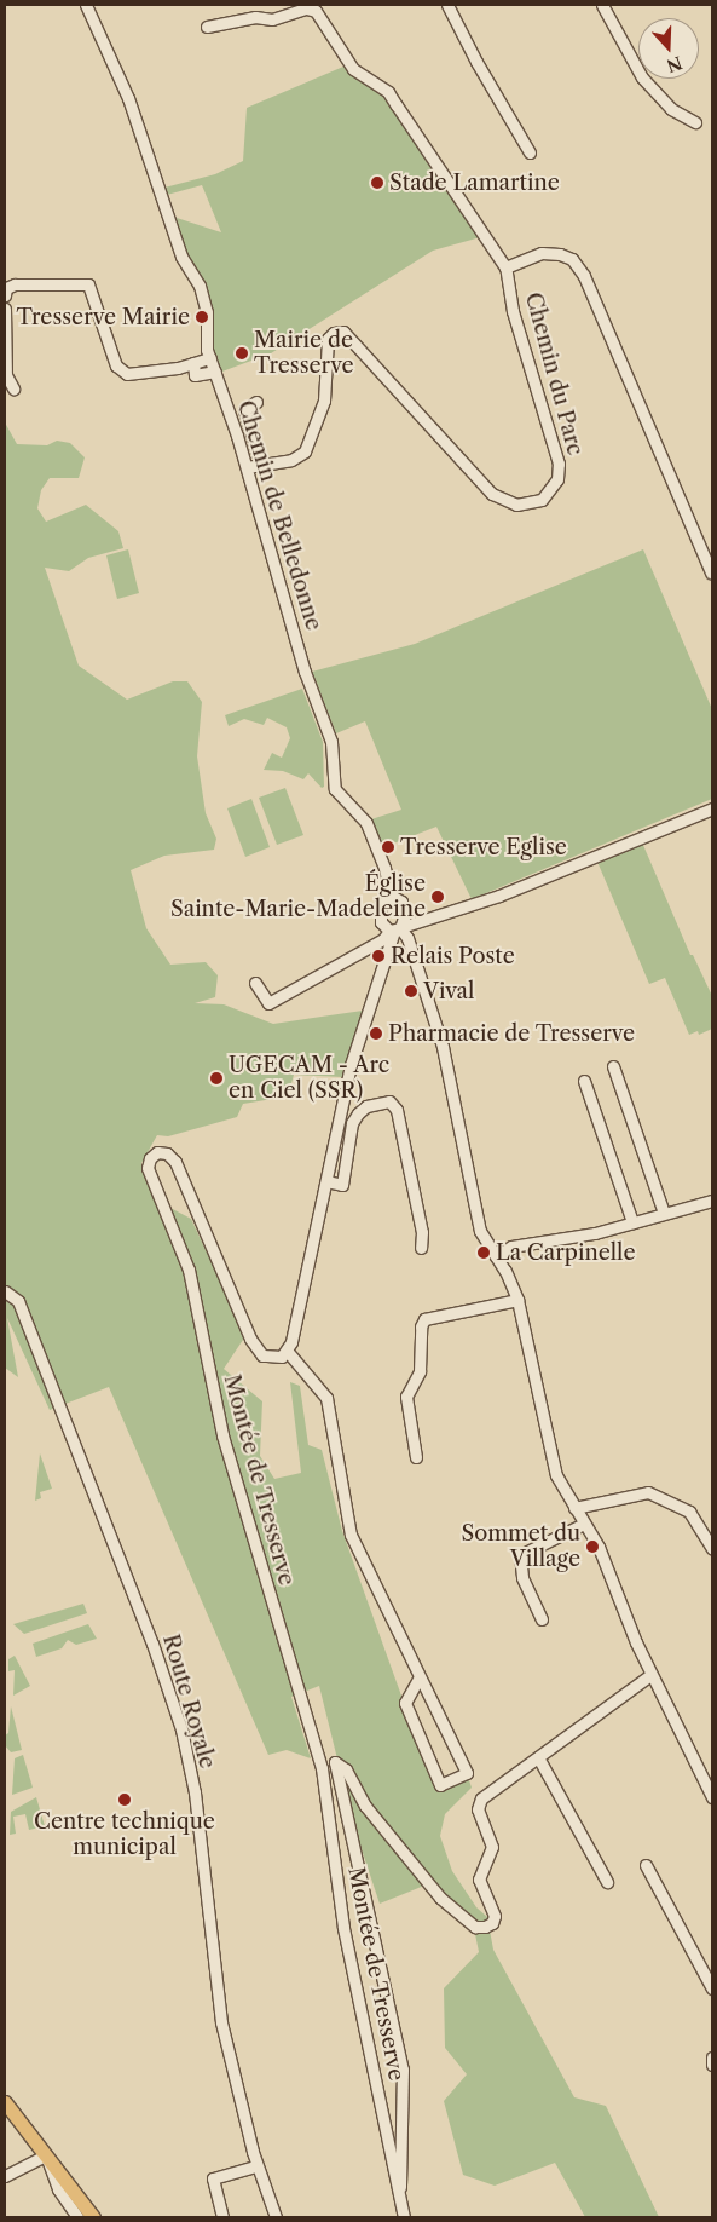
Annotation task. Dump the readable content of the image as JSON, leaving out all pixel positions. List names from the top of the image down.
{
  "streets": {
    "street": [
      "Chemin du Parc",
      "Chemin de Belledonne",
      "Montée de Tresserve",
      "Route Royale"
    ]
  },
  "crossings": [
    ["Chemin du Parc", "Chemin de Belledonne"]
  ],
  "places": [
    "Stade Lamartine",
    "Tresserve Mairie",
    "Mairie de Tresserve",
    "Tresserve Eglise",
    "Église Sainte-Marie-Madeleine",
    "Relais Poste",
    "Vival",
    "Pharmacie de Tresserve",
    "UGECAM - Arc en Ciel (SSR)",
    "La Carpinelle",
    "Sommet du Village",
    "Centre technique municipal"
  ],
  "north": "bottom"
}
